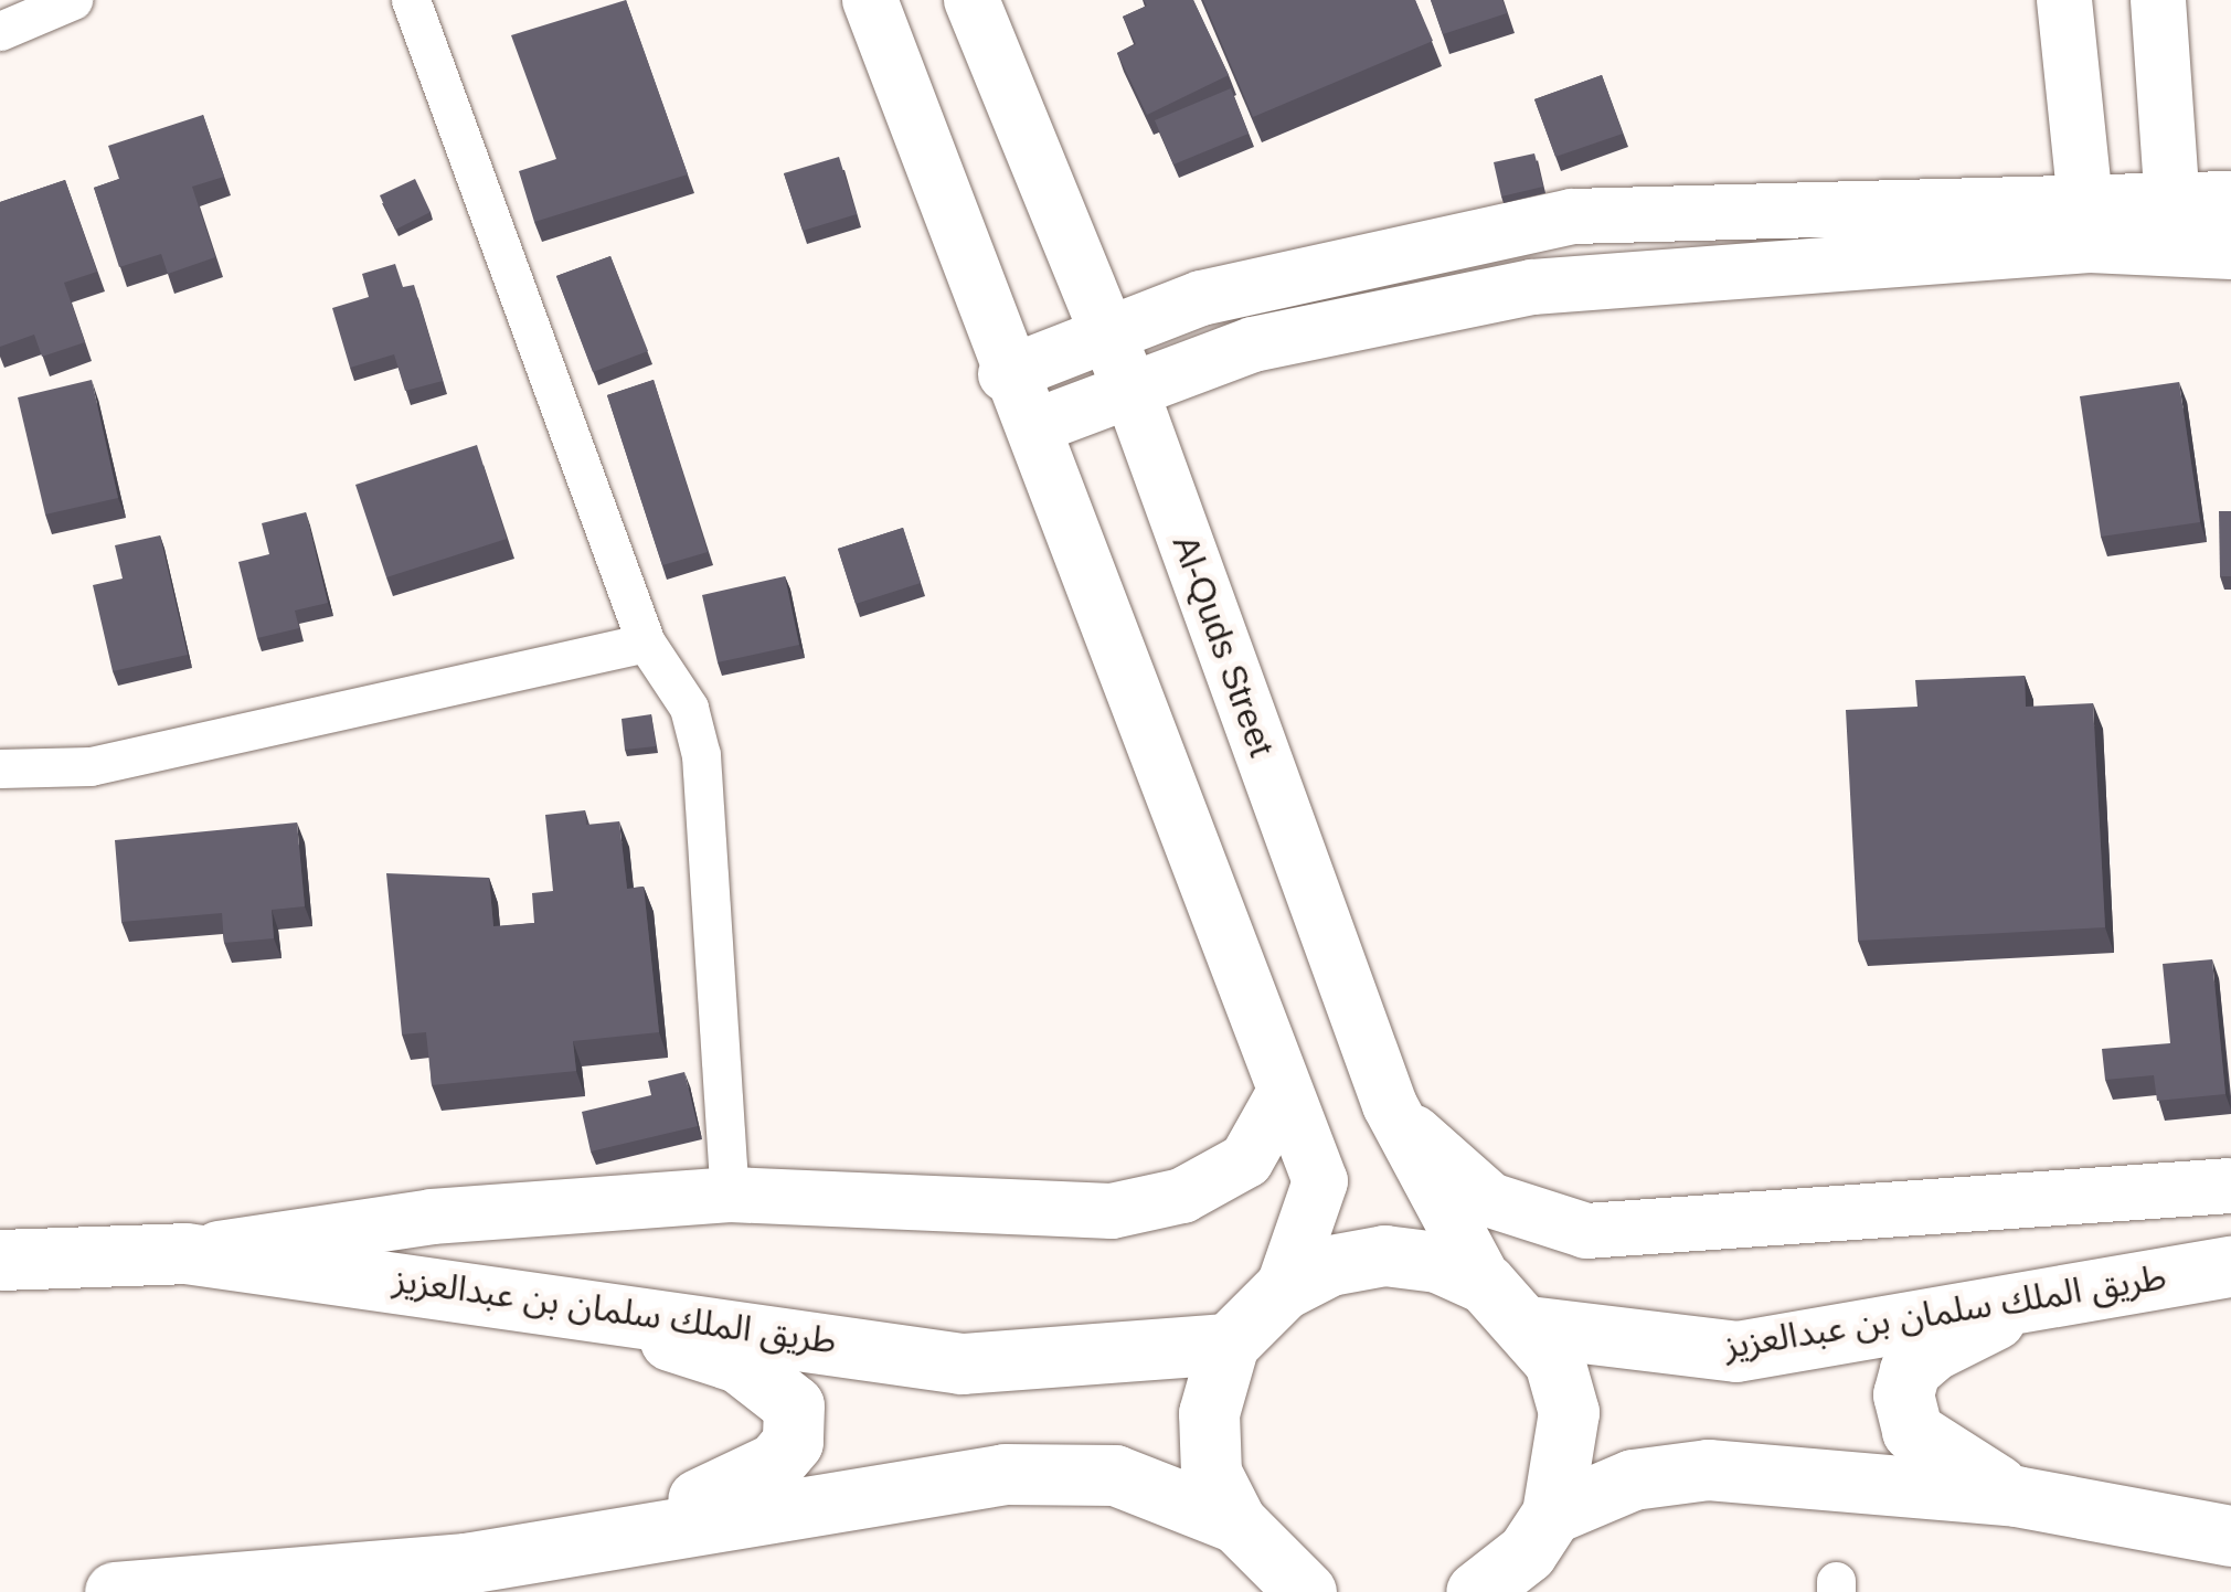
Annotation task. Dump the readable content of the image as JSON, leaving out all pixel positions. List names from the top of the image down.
{
  "streets": {
    "main road": ["طريق الملك سلمان بن عبدالعزيز"],
    "street": ["Al-Quds Street"]
  },
  "crossings": [
    ["Al-Quds Street", "طريق الملك سلمان بن عبدالعزيز"]
  ]
}
